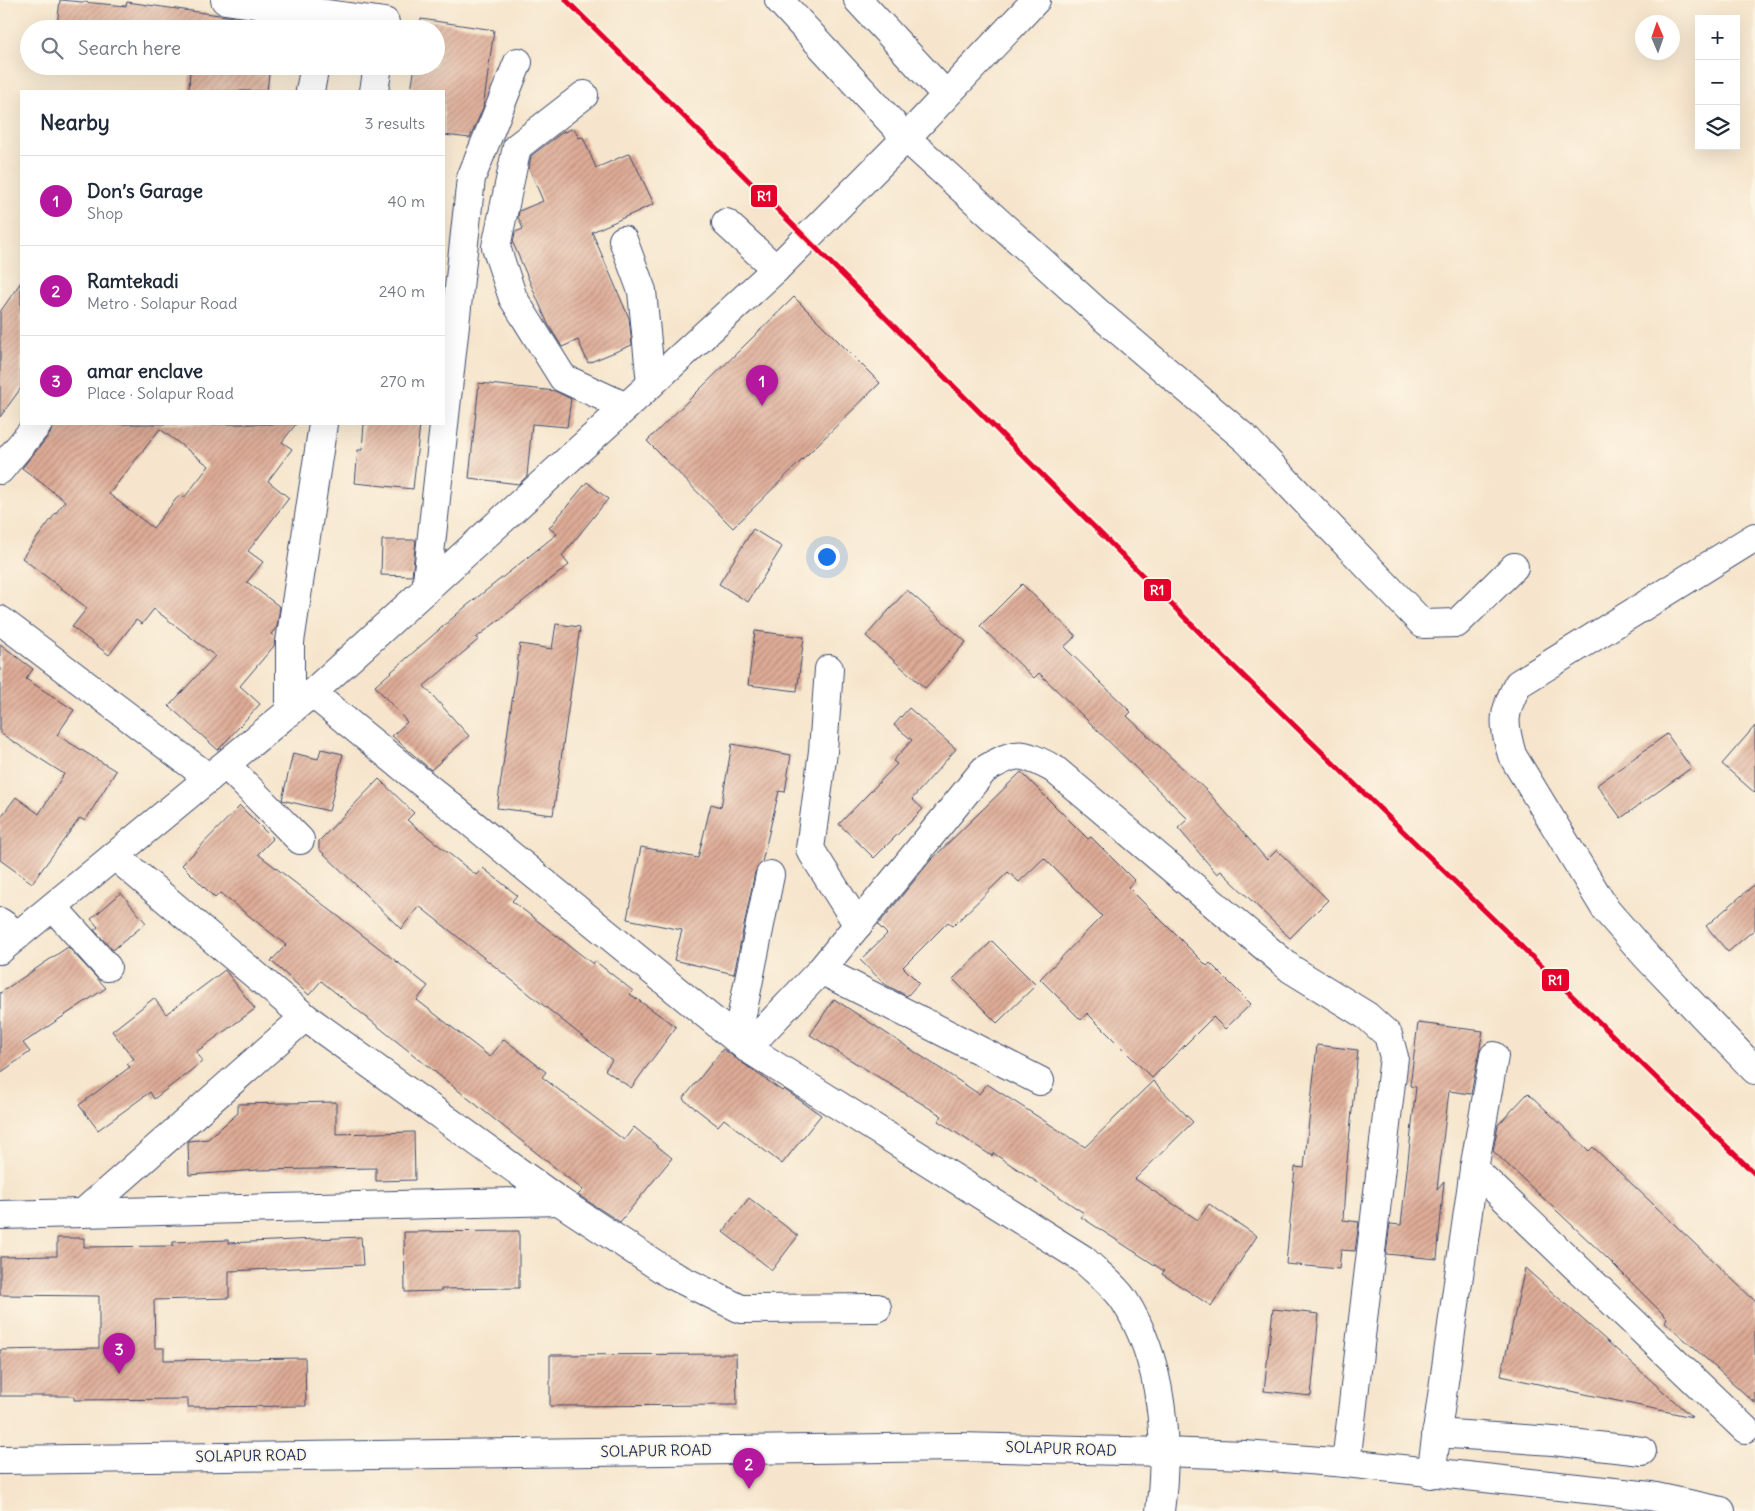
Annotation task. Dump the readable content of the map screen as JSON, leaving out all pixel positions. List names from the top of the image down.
{
  "streets": {
    "main road": ["SOLAPUR ROAD"]
  },
  "lines": ["transit line R1"],
  "north": "top",
  "page": {
    "map_buttons": ["+", "−"],
    "search": "Search here",
    "heading": ["Nearby", "3 results"],
    "list": [
      {
        "mark": "1",
        "name": "Don’s Garage",
        "note": "Shop",
        "value": "40 m"
      },
      {
        "mark": "2",
        "name": "Ramtekadi",
        "note": "Metro · Solapur Road",
        "value": "240 m"
      },
      {
        "mark": "3",
        "name": "amar enclave",
        "note": "Place · Solapur Road",
        "value": "270 m"
      }
    ],
    "pins": ["1", "3", "2"]
  }
}
